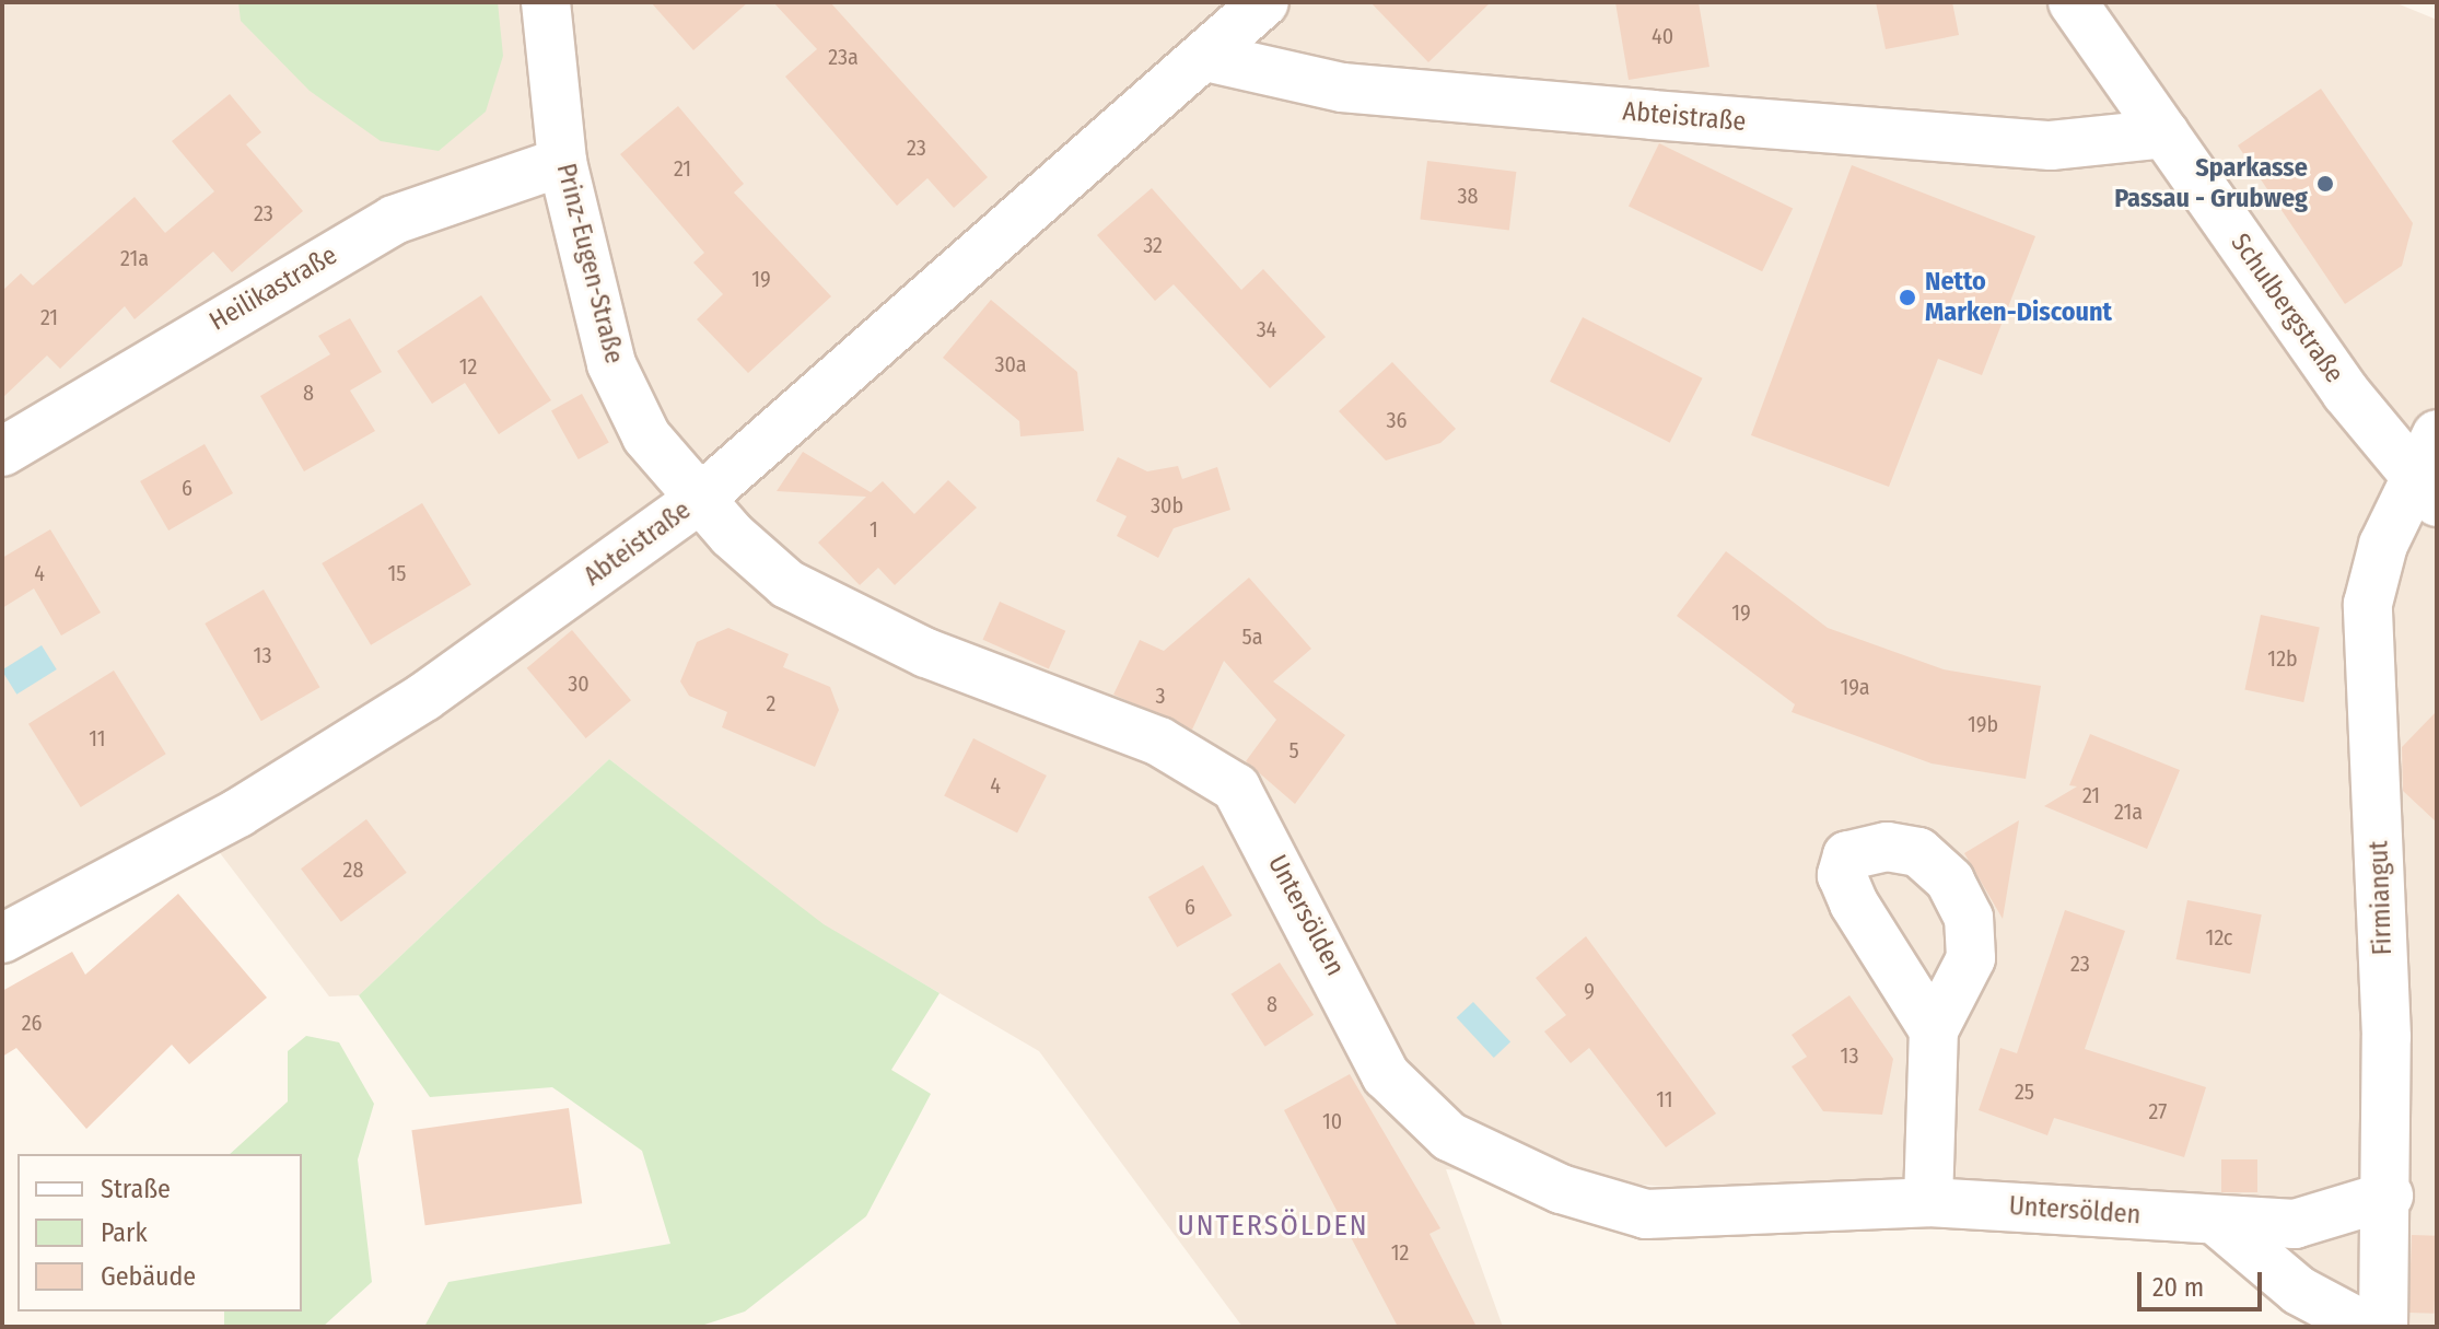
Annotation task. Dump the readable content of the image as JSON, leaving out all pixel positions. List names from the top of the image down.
{
  "streets": {
    "street": [
      "Abteistraße",
      "Prinz-Eugen-Straße",
      "Heilikastraße",
      "Schulbergstraße",
      "Firmiangut",
      "Untersölden"
    ]
  },
  "crossings": [
    ["Abteistraße", "Prinz-Eugen-Straße"],
    ["Abteistraße", "Schulbergstraße"],
    ["Abteistraße", "Untersölden"],
    ["Prinz-Eugen-Straße", "Heilikastraße"],
    ["Prinz-Eugen-Straße", "Untersölden"],
    ["Schulbergstraße", "Firmiangut"],
    ["Firmiangut", "Untersölden"]
  ],
  "districts": ["UNTERSÖLDEN"],
  "places": ["Sparkasse Passau - Grubweg", "Netto Marken-Discount"],
  "house_numbers": [
    "40",
    "23a",
    "23",
    "21",
    "38",
    "23",
    "32",
    "21a",
    "19",
    "21",
    "34",
    "30a",
    "12",
    "8",
    "36",
    "6",
    "30b",
    "1",
    "4",
    "15",
    "19",
    "5a",
    "13",
    "12b",
    "30",
    "19a",
    "3",
    "2",
    "19b",
    "11",
    "5",
    "4",
    "21",
    "21a",
    "28",
    "6",
    "12c",
    "23",
    "9",
    "8",
    "26",
    "13",
    "25",
    "11",
    "27",
    "10",
    "12"
  ],
  "legend": ["Straße", "Park", "Gebäude"],
  "scale_bar": "20 m"
}
